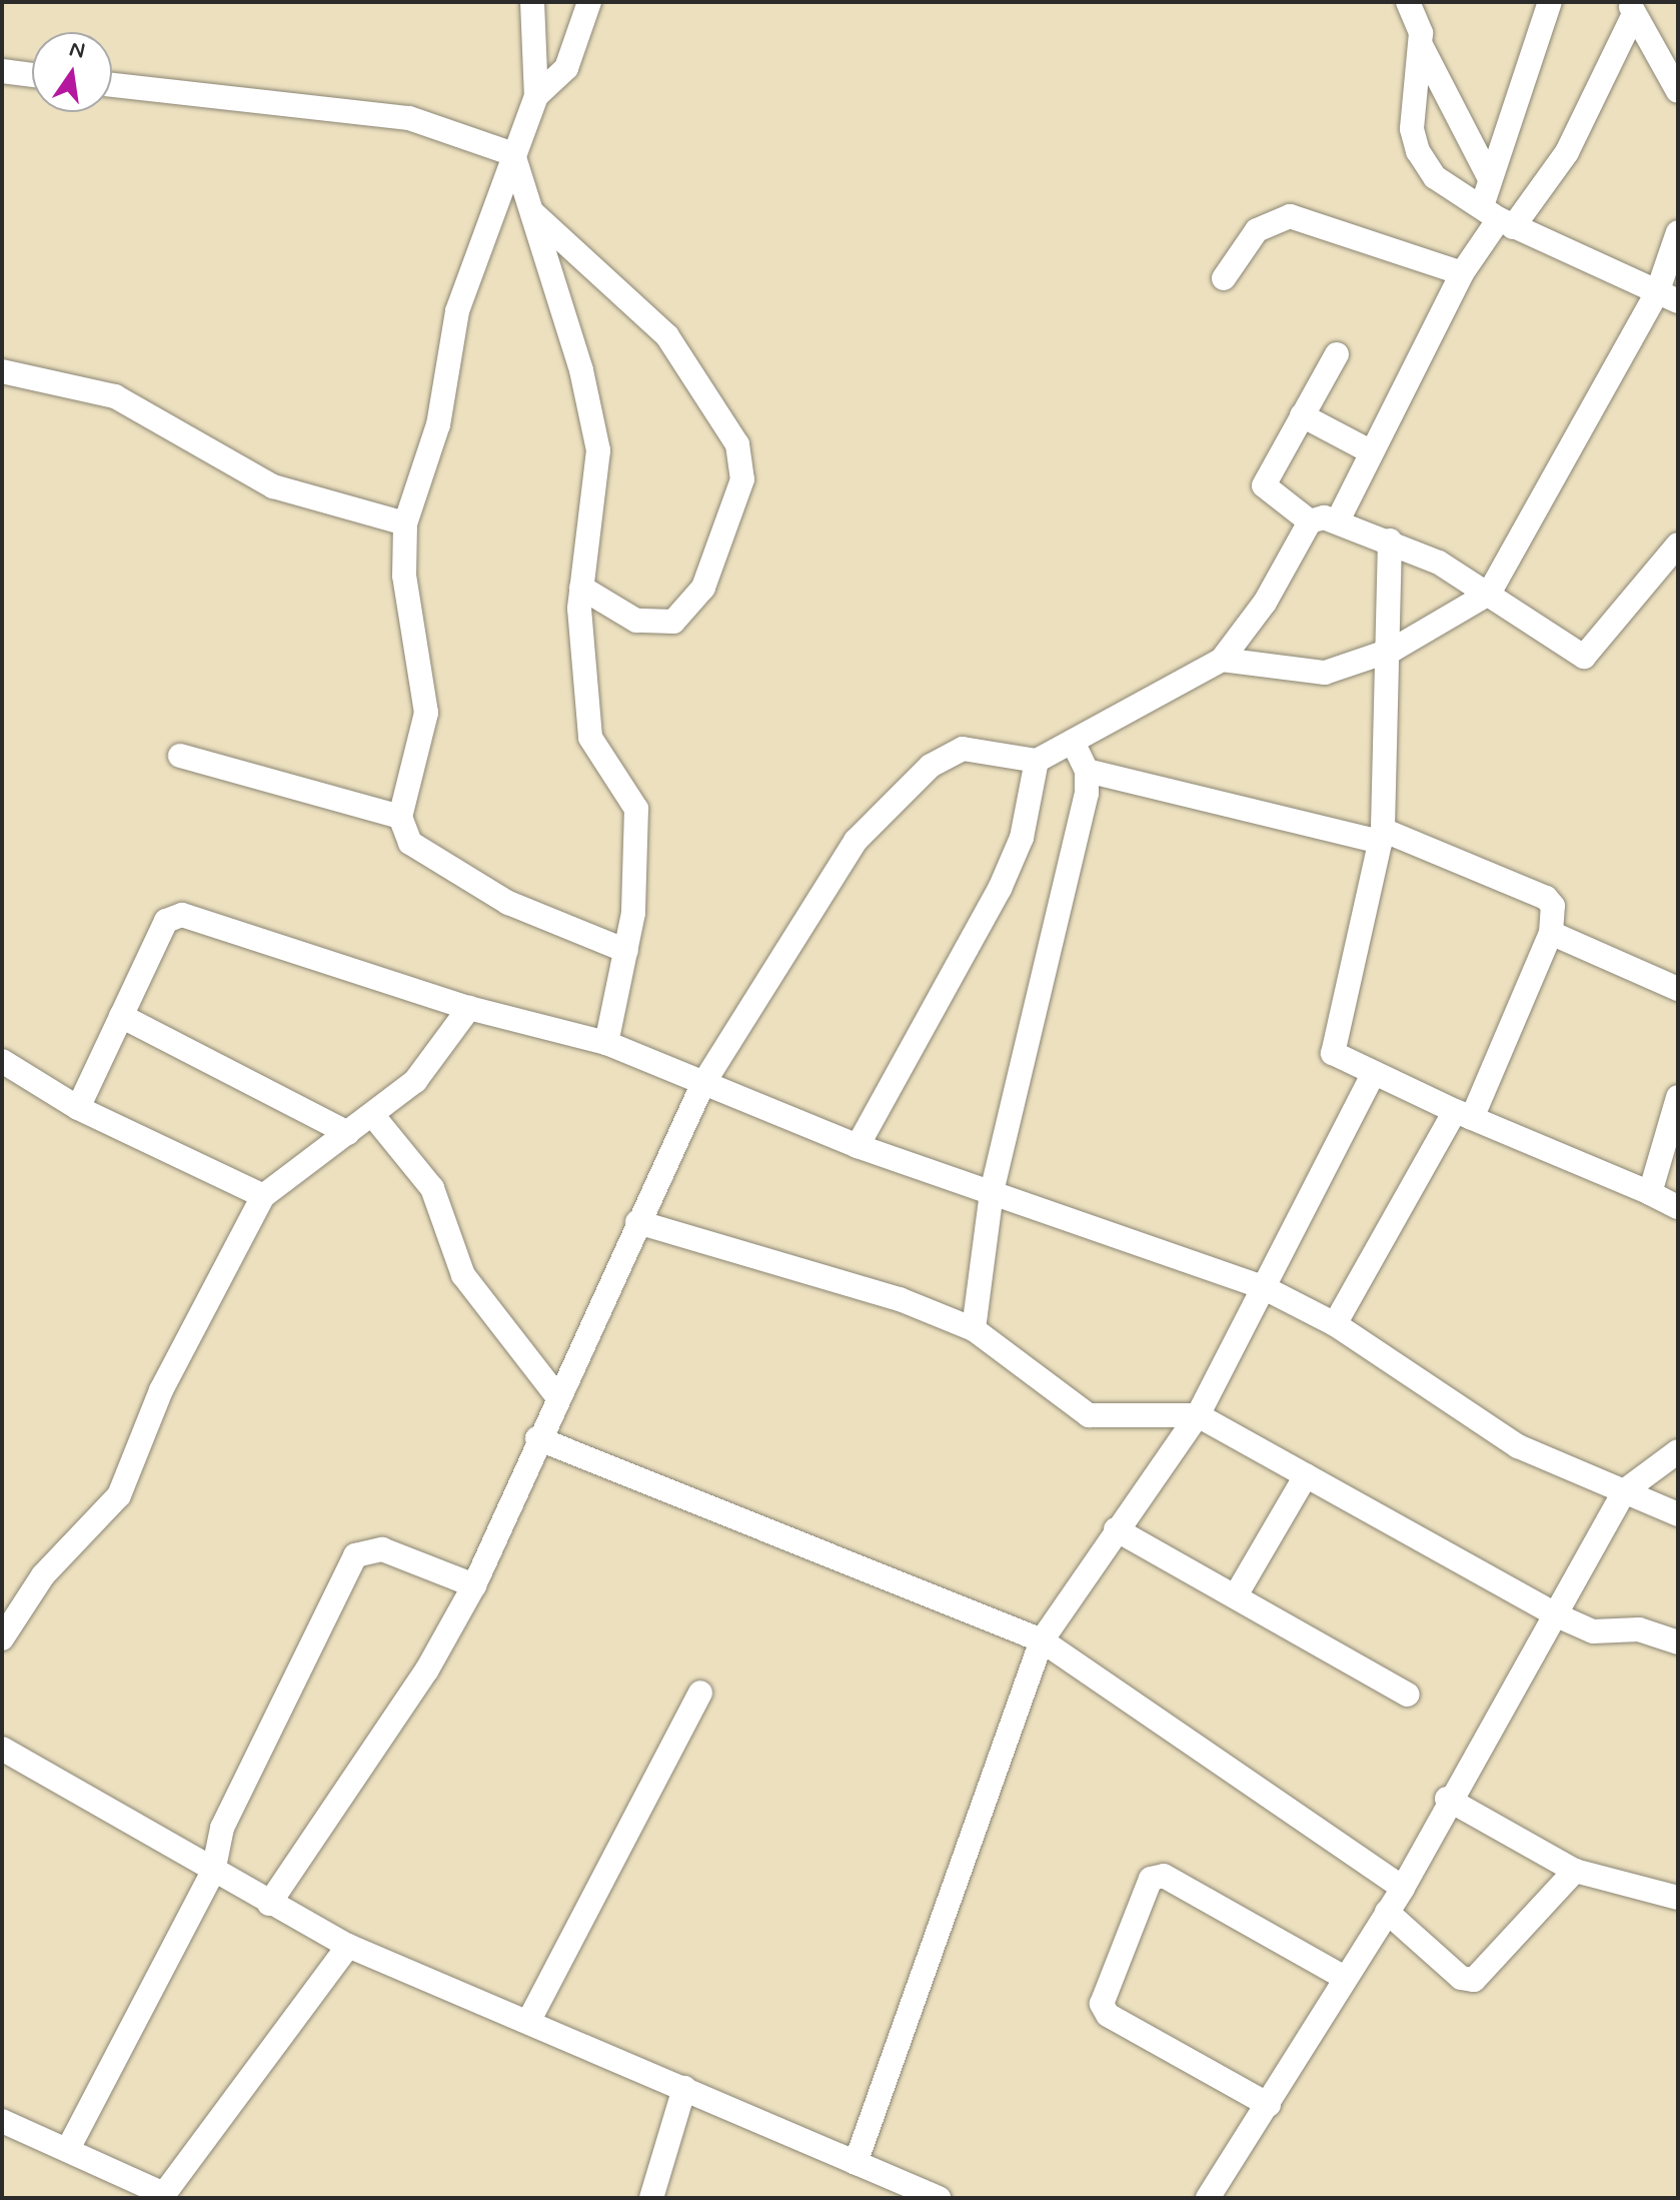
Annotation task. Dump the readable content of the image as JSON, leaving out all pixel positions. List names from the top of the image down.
{
  "north": "top"
}
